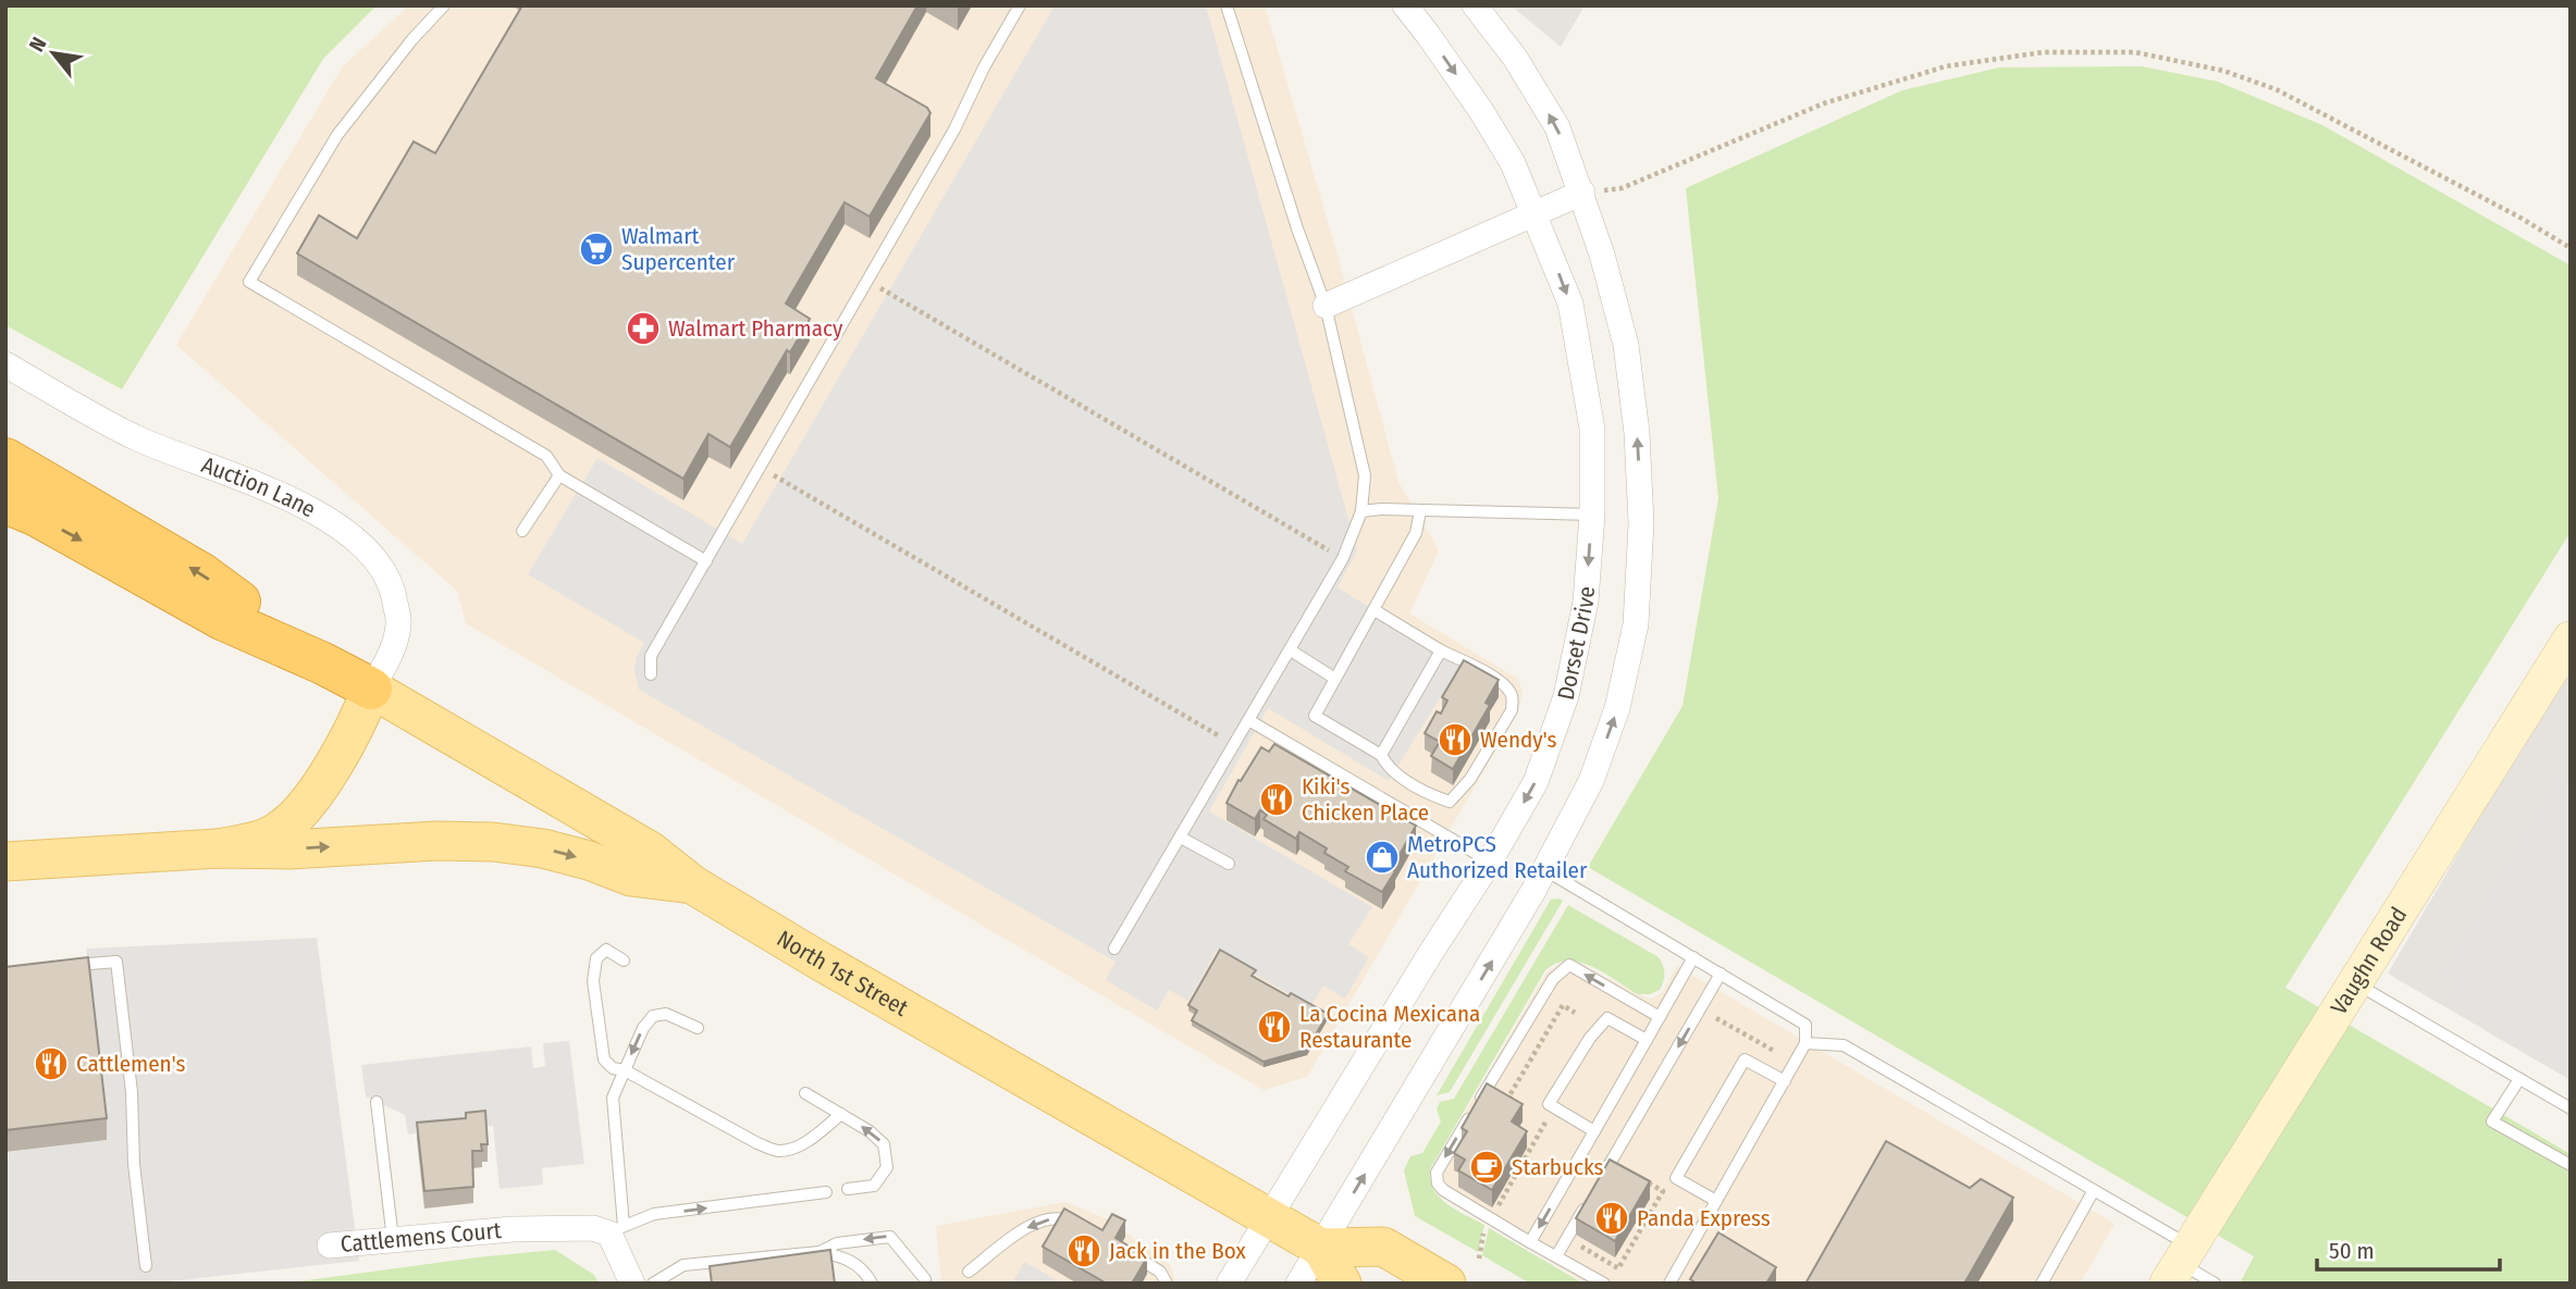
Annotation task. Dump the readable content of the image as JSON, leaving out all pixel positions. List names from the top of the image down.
{
  "streets": {
    "main road": ["North 1st Street"],
    "street": [
      "Auction Lane",
      "Dorset Drive",
      "Vaughn Road",
      "Cattlemens Court"
    ]
  },
  "crossings": [
    ["Auction Lane", "North 1st Street"],
    ["Dorset Drive", "North 1st Street"]
  ],
  "places": {
    "supermarket": ["Walmart Supercenter"],
    "pharmacy": ["Walmart Pharmacy"],
    "restaurant": [
      "Wendy's",
      "Kiki's Chicken Place",
      "La Cocina Mexicana Restaurante",
      "Cattlemen's",
      "Panda Express",
      "Jack in the Box"
    ],
    "shop": ["MetroPCS Authorized Retailer"],
    "cafe": ["Starbucks"]
  },
  "scale_bar": "50 m",
  "north": "top left"
}
